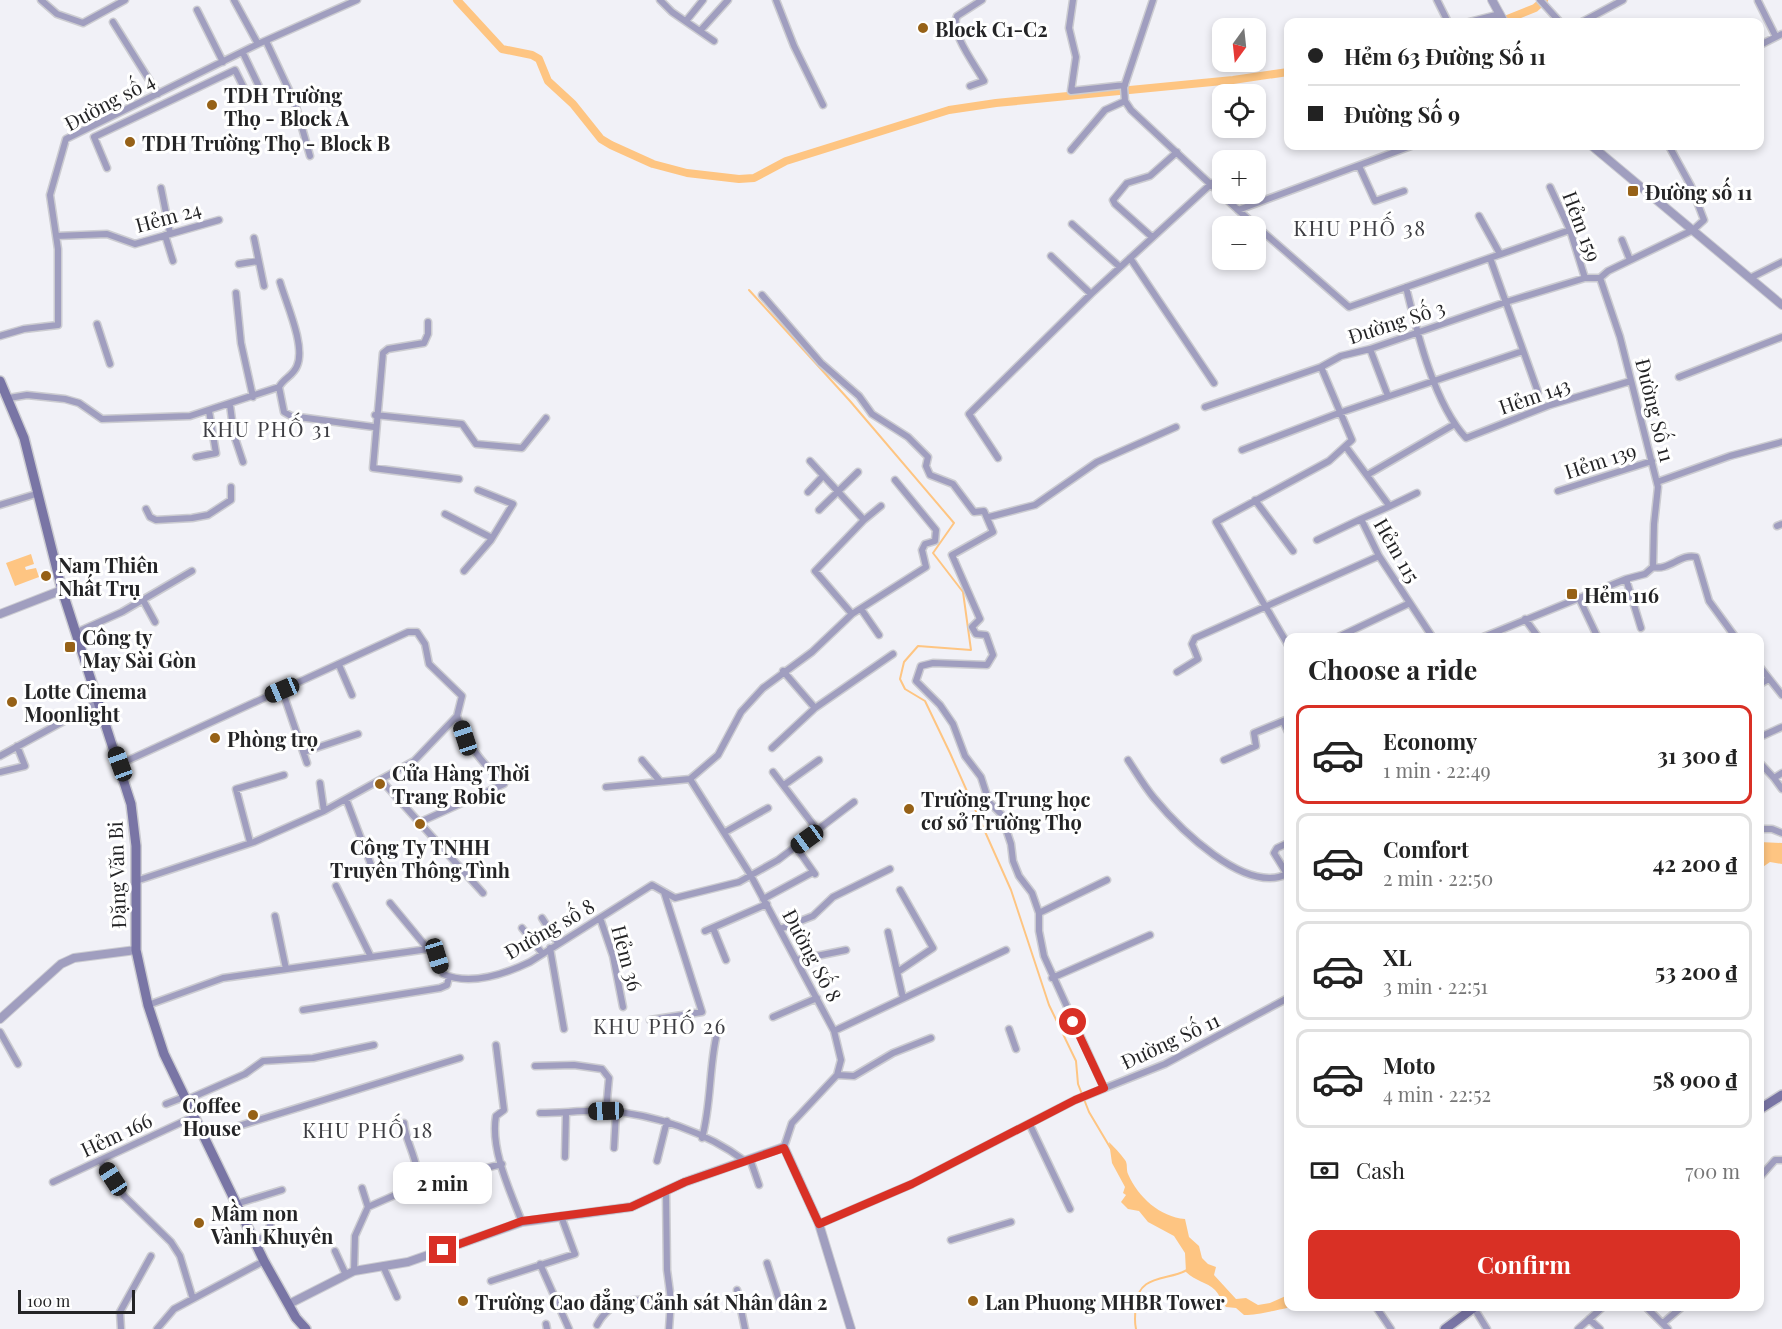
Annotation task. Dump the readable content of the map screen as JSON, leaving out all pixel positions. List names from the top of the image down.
{
  "streets": {
    "main road": ["Đặng Văn Bi"],
    "street": [
      "Đường số 4",
      "Hẻm 24",
      "Hẻm 159",
      "Đường Số 3",
      "Hẻm 143",
      "Đường Số 11",
      "Hẻm 139",
      "Hẻm 115",
      "Đường số 8",
      "Đường Số 8",
      "Hẻm 36",
      "Hẻm 166"
    ]
  },
  "crossings": [
    ["Đường số 4", "Hẻm 24"],
    ["Hẻm 159", "Đường Số 3"],
    ["Đường Số 3", "Đường Số 11"],
    ["Hẻm 143", "Đường Số 11"],
    ["Đường Số 11", "Hẻm 139"],
    ["Đặng Văn Bi", "Hẻm 166"],
    ["Đường số 8", "Đường Số 8"],
    ["Đường số 8", "Hẻm 36"]
  ],
  "districts": [
    "KHU PHỐ 38",
    "KHU PHỐ 31",
    "KHU PHỐ 26",
    "KHU PHỐ 18"
  ],
  "places": {
    "other": [
      "Block C1-C2",
      "TDH Trường Thọ - Block A",
      "TDH Trường Thọ - Block B",
      "Nam Thiên Nhất Trụ",
      "Lotte Cinema Moonlight",
      "Phòng trọ",
      "Cửa Hàng Thời Trang Robic",
      "Trường Trung học cơ sở Trường Thọ",
      "Công Ty TNHH Truyền Thông Tình",
      "Coffee House",
      "Mầm non Vành Khuyên",
      "Trường Cao đẳng Cảnh sát Nhân dân 2",
      "Lan Phuong MHBR Tower"
    ],
    "transit": ["Đường số 11", "Hẻm 116", "Công ty May Sài Gòn"]
  },
  "scale_bar": "100 m",
  "north": "bottom",
  "page": {
    "map_buttons": ["+", "−"],
    "banner": ["Hẻm 63 Đường Số 11", "Đường Số 9"],
    "heading": "Choose a ride",
    "list": [
      {
        "name": "Economy",
        "note": "1 min · 22:49",
        "value": "31 300 ₫"
      },
      {
        "name": "Comfort",
        "note": "2 min · 22:50",
        "value": "42 200 ₫"
      },
      {
        "name": "XL",
        "note": "3 min · 22:51",
        "value": "53 200 ₫"
      },
      {
        "name": "Moto",
        "note": "4 min · 22:52",
        "value": "58 900 ₫"
      }
    ],
    "pay": ["Cash", "700 m"],
    "bubble": "2 min",
    "buttons": "Confirm",
    "scale": "100 m"
  }
}
